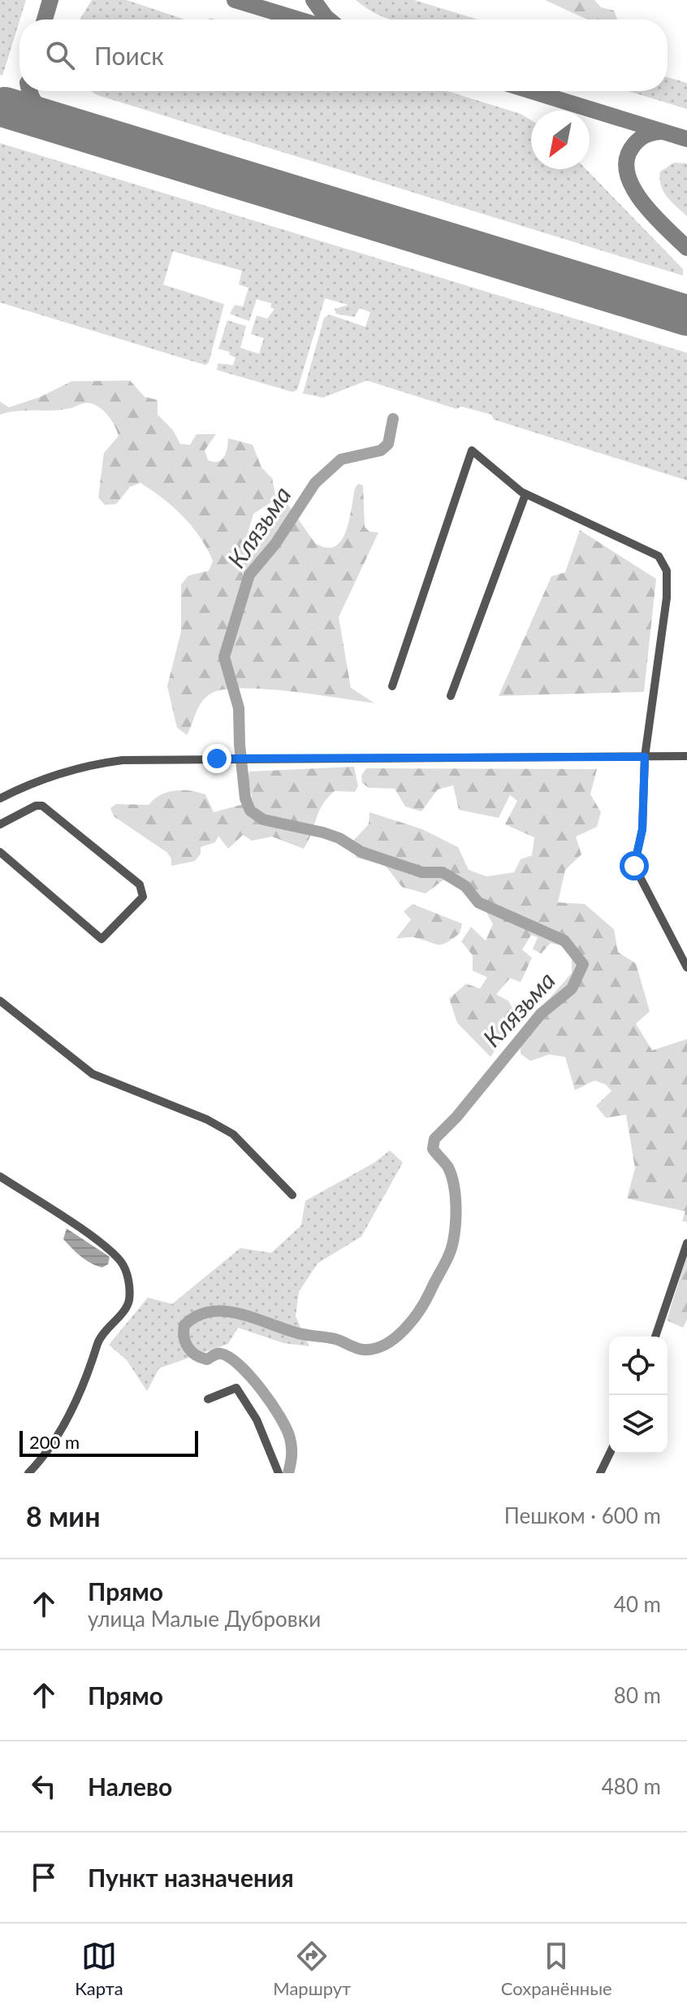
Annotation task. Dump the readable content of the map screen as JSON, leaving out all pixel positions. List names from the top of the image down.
{
  "water": ["Клязьма"],
  "scale_bar": "200 m",
  "north": "bottom left",
  "page": {
    "search": "Поиск",
    "scale": "200 m",
    "heading": ["8 мин", "Пешком · 600 m"],
    "list": [
      ["Прямо", "улица Малые Дубровки", "40 m"],
      ["Прямо", "80 m"],
      ["Налево", "480 m"],
      "Пункт назначения"
    ],
    "nav": ["Карта", "Маршрут", "Сохранённые"]
  }
}
